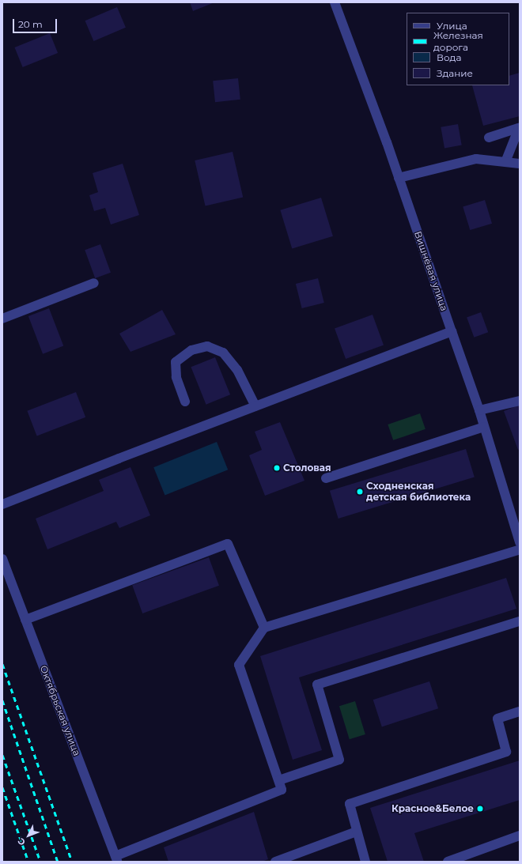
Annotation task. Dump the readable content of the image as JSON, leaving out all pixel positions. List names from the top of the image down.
{
  "streets": {
    "street": ["Вишнёвая улица", "Октябрьская улица"]
  },
  "places": ["Столовая", "Сходненская детская библиотека", "Красное&Белое"],
  "legend": [
    "Улица",
    "Железная дорога",
    "Вода",
    "Здание"
  ],
  "scale_bar": "20 m",
  "north": "bottom left"
}
